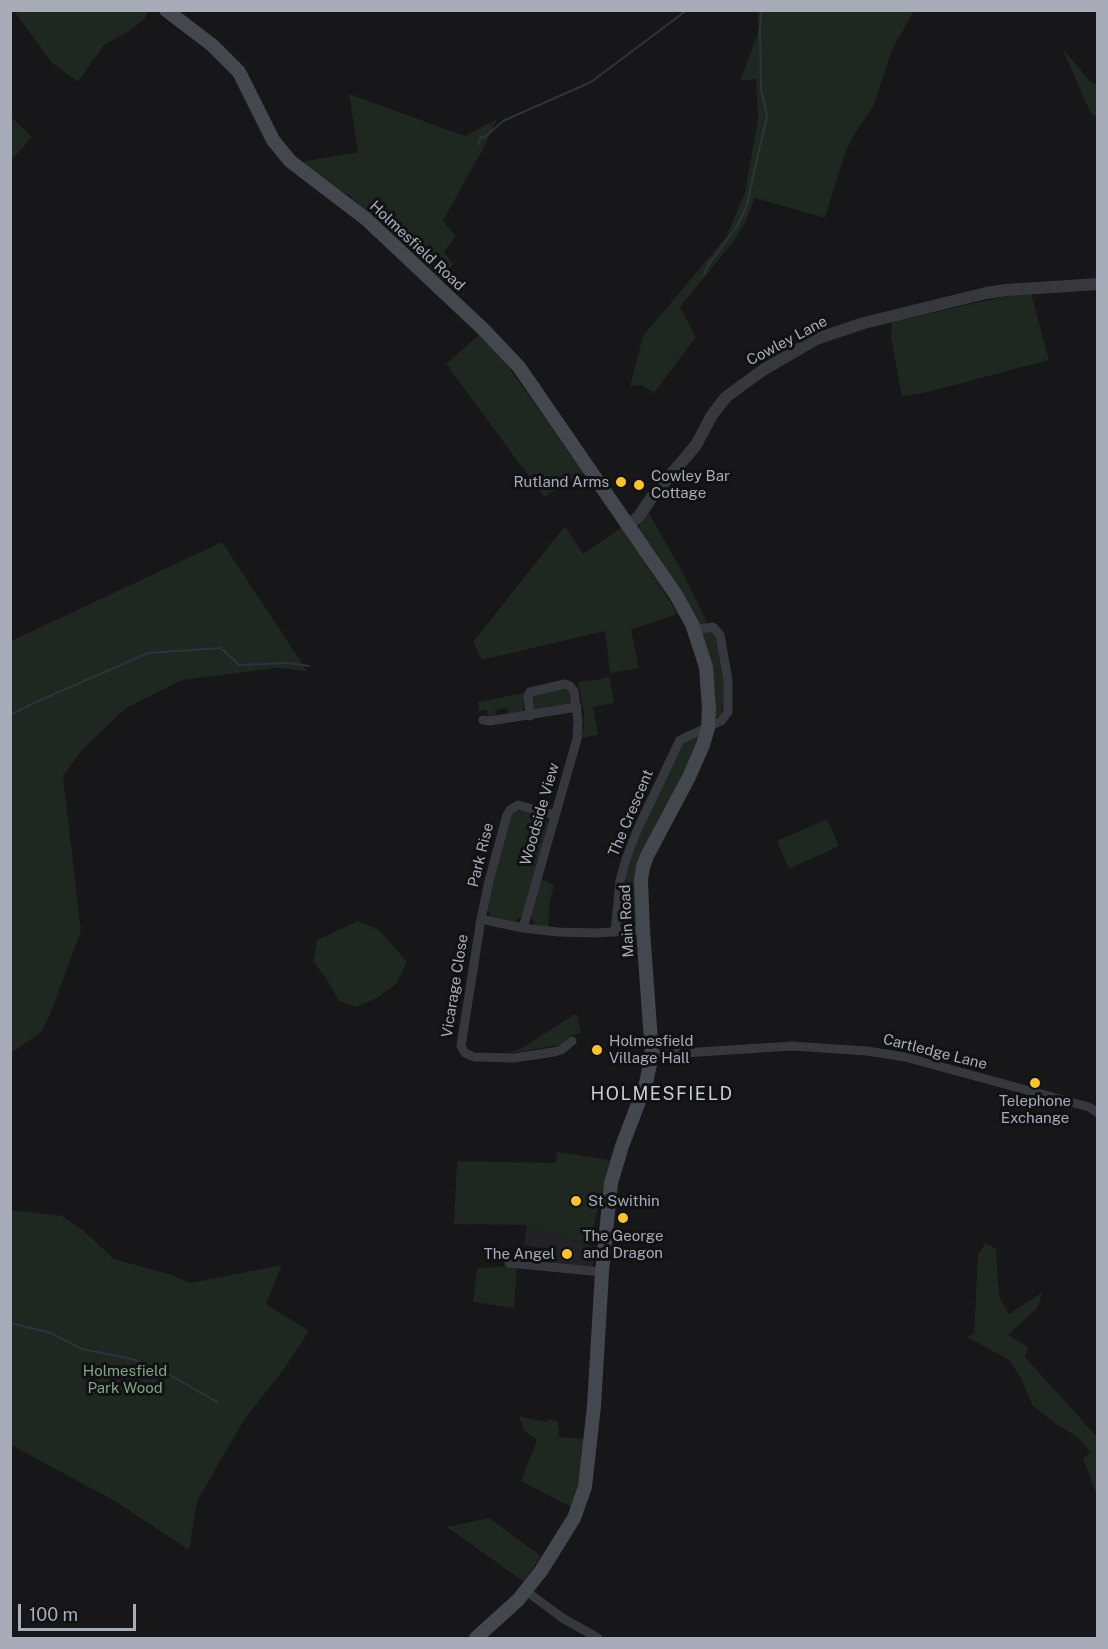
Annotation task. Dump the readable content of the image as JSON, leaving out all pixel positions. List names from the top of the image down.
{
  "streets": {
    "main road": ["Holmesfield Road", "Main Road"],
    "street": [
      "Cowley Lane",
      "The Crescent",
      "Woodside View",
      "Park Rise",
      "Vicarage Close",
      "Cartledge Lane"
    ]
  },
  "crossings": [
    ["Holmesfield Road", "Cowley Lane"],
    ["Holmesfield Road", "Main Road"],
    ["Cowley Lane", "Main Road"],
    ["The Crescent", "Main Road"],
    ["Woodside View", "Park Rise"],
    ["Park Rise", "Vicarage Close"],
    ["Main Road", "Cartledge Lane"]
  ],
  "districts": ["HOLMESFIELD"],
  "parks": ["Holmesfield Park Wood"],
  "places": [
    "Rutland Arms",
    "Cowley Bar Cottage",
    "Holmesfield Village Hall",
    "Telephone Exchange",
    "St Swithin",
    "The George and Dragon",
    "The Angel"
  ],
  "scale_bar": "100 m"
}
